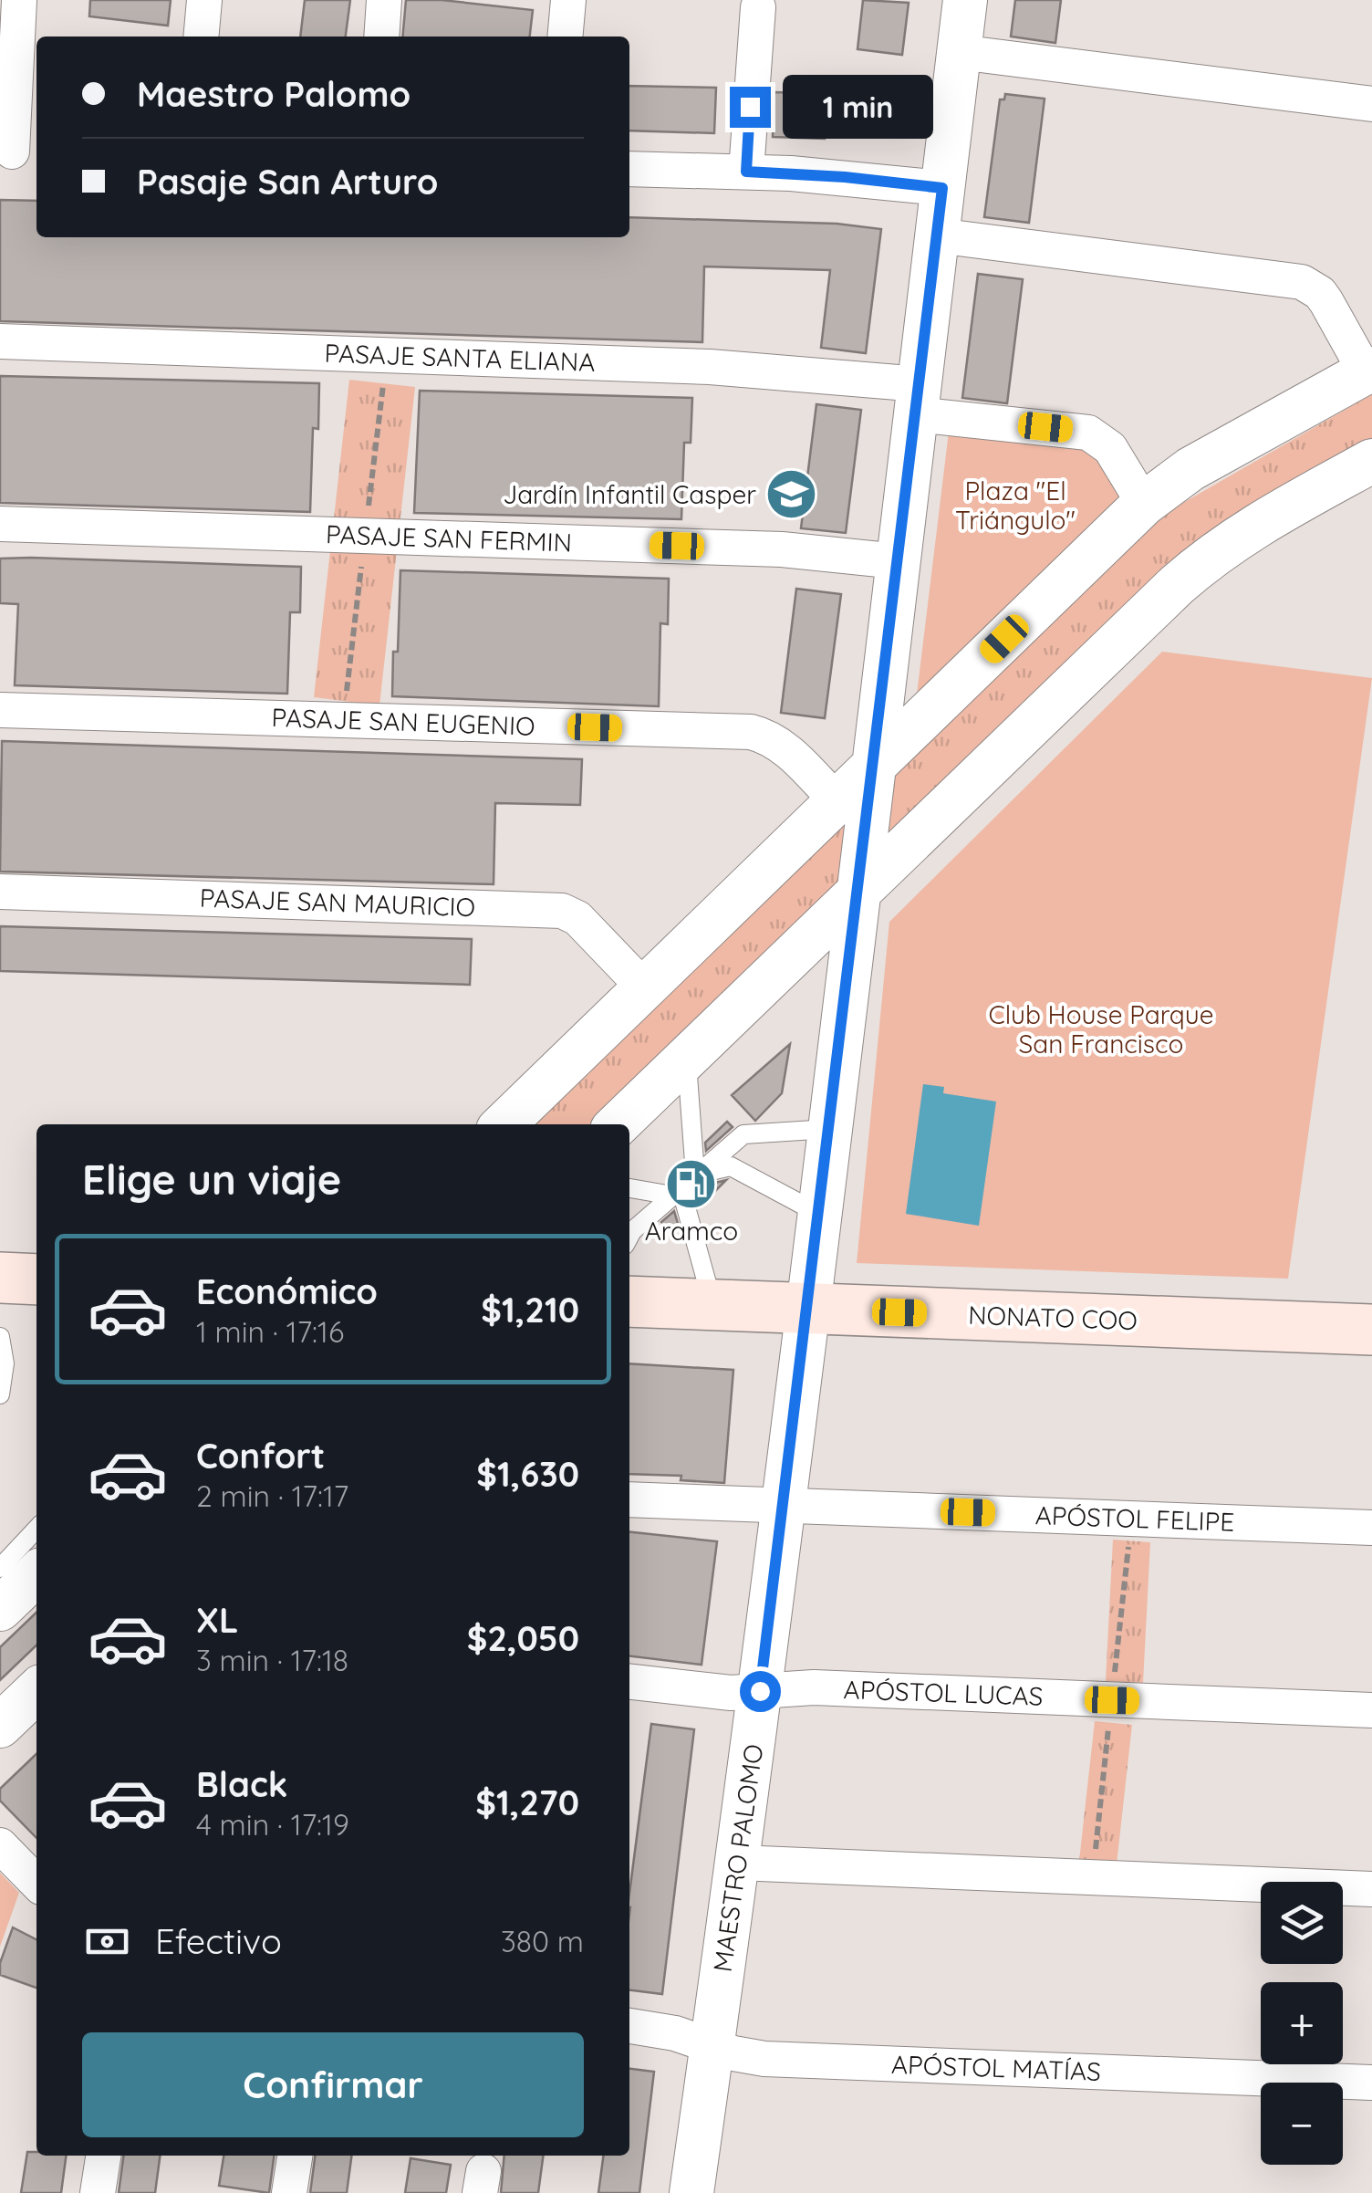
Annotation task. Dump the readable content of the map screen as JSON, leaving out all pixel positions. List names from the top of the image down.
{
  "streets": {
    "main road": ["NONATO COO"],
    "street": [
      "PASAJE SANTA ELIANA",
      "PASAJE SAN FERMIN",
      "PASAJE SAN EUGENIO",
      "PASAJE SAN MAURICIO",
      "APÓSTOL FELIPE",
      "APÓSTOL LUCAS",
      "MAESTRO PALOMO",
      "APÓSTOL MATÍAS"
    ]
  },
  "crossings": [
    ["PASAJE SANTA ELIANA", "MAESTRO PALOMO"],
    ["PASAJE SAN FERMIN", "MAESTRO PALOMO"],
    ["NONATO COO", "MAESTRO PALOMO"],
    ["APÓSTOL FELIPE", "MAESTRO PALOMO"],
    ["APÓSTOL LUCAS", "MAESTRO PALOMO"],
    ["MAESTRO PALOMO", "APÓSTOL MATÍAS"]
  ],
  "parks": ["Plaza \"El Triángulo\"", "Club House Parque San Francisco"],
  "places": {
    "school or university": ["Jardín Infantil Casper"],
    "fuel station": ["Aramco"]
  },
  "page": {
    "banner": ["Maestro Palomo", "Pasaje San Arturo"],
    "bubble": "1 min",
    "heading": "Elige un viaje",
    "list": [
      {
        "name": "Económico",
        "note": "1 min · 17:16",
        "value": "$1,210"
      },
      {
        "name": "Confort",
        "note": "2 min · 17:17",
        "value": "$1,630"
      },
      {
        "name": "XL",
        "note": "3 min · 17:18",
        "value": "$2,050"
      },
      {
        "name": "Black",
        "note": "4 min · 17:19",
        "value": "$1,270"
      }
    ],
    "map_buttons": ["+", "−"],
    "pay": ["Efectivo", "380 m"],
    "buttons": "Confirmar"
  }
}
